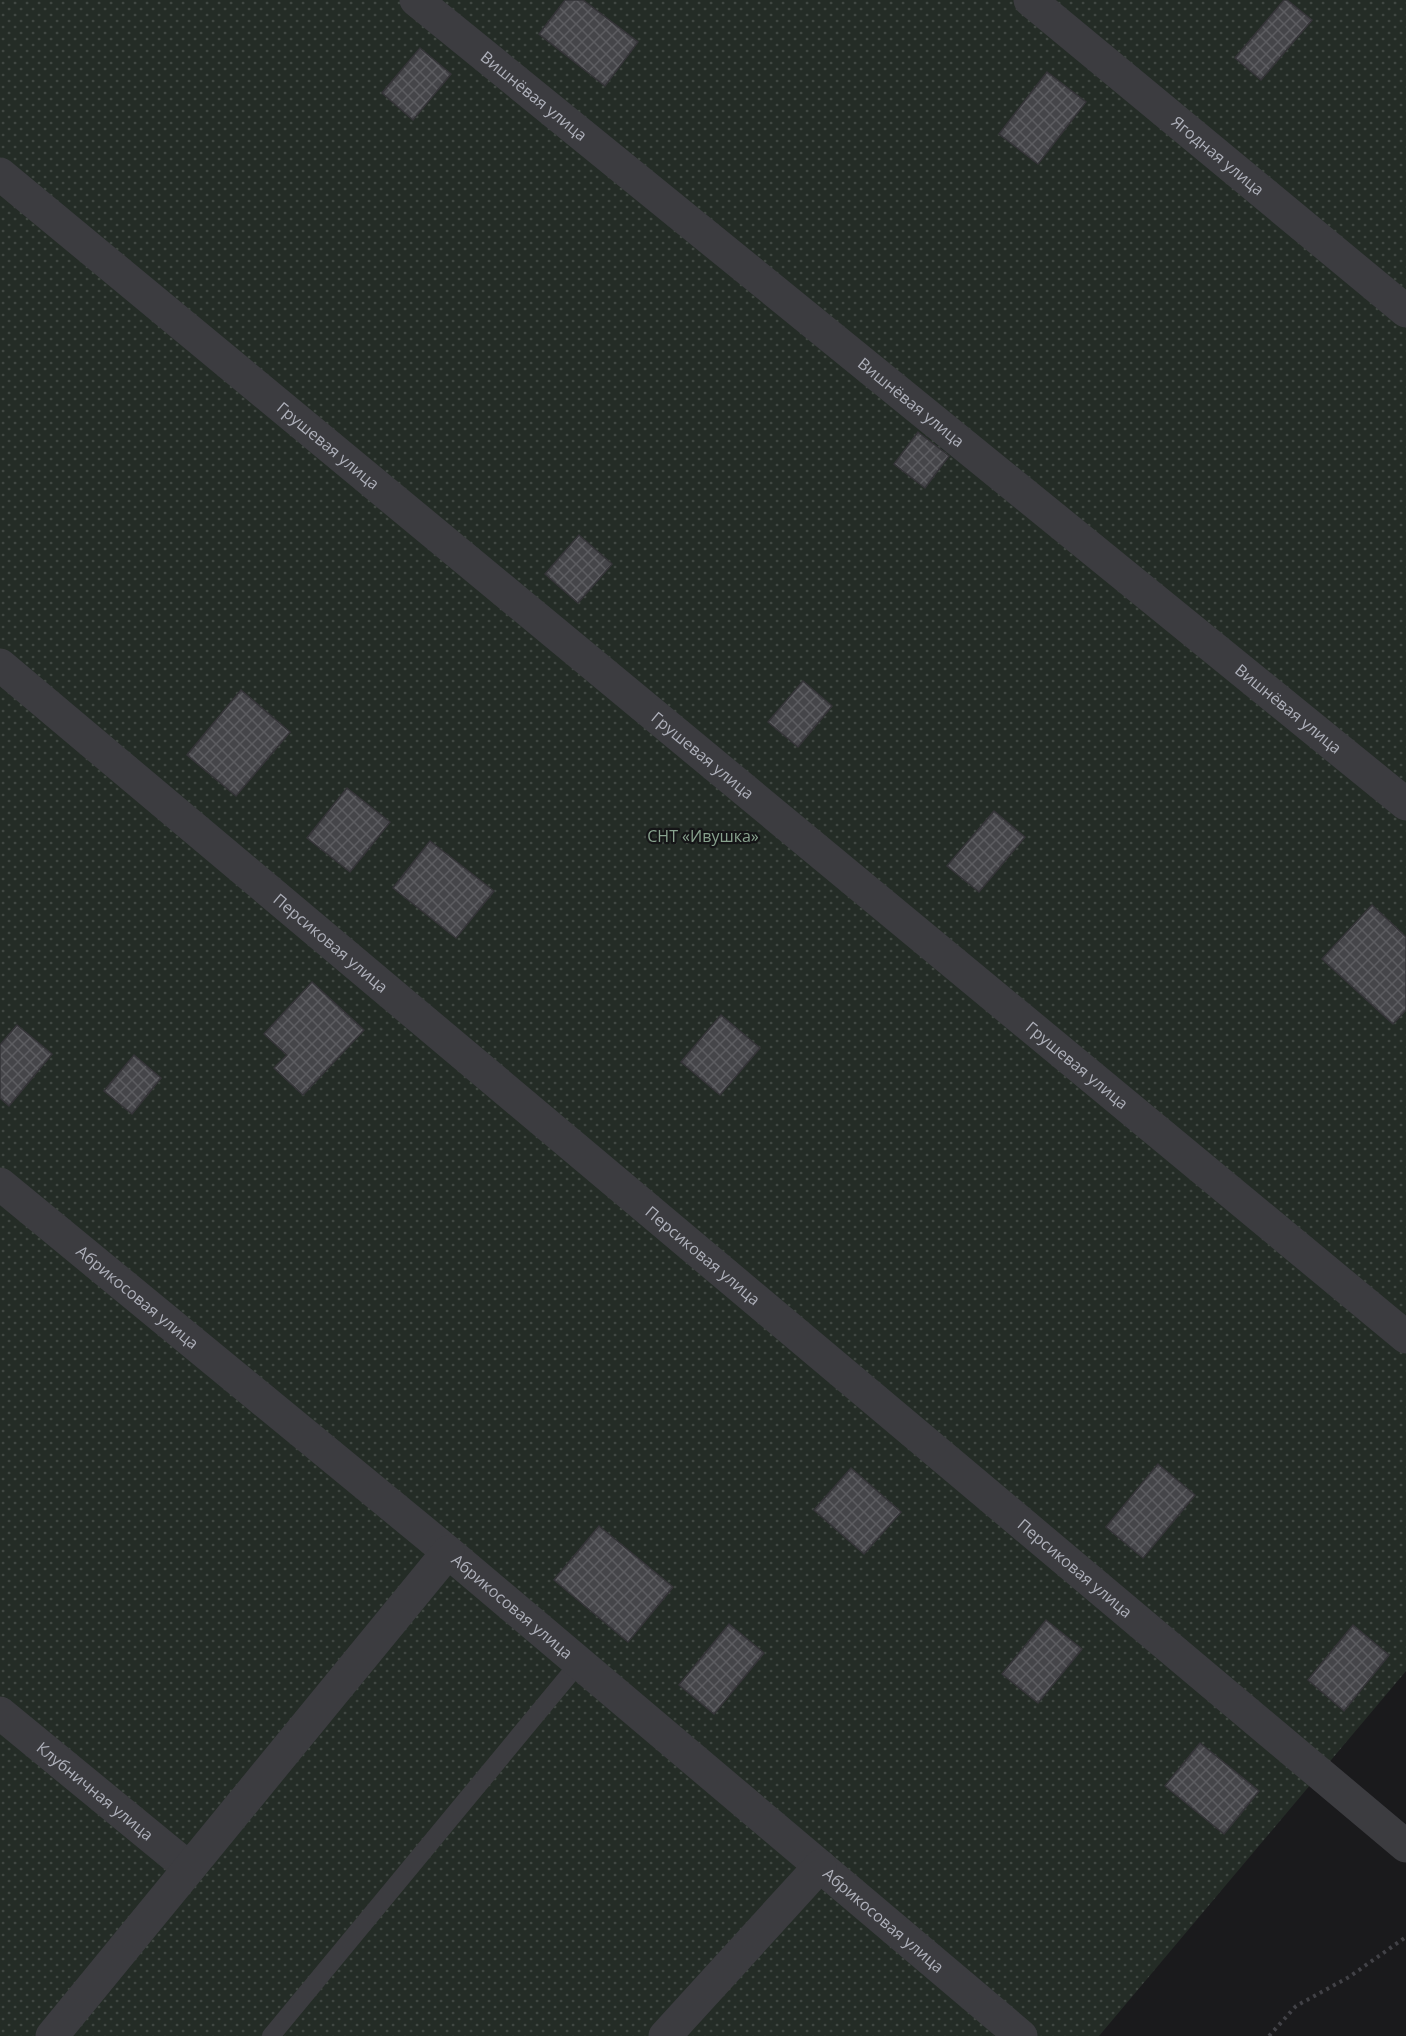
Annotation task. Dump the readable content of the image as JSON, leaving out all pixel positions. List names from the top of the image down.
{
  "streets": {
    "street": [
      "Вишнёвая улица",
      "Ягодная улица",
      "Грушевая улица",
      "Персиковая улица",
      "Абрикосовая улица",
      "Клубничная улица"
    ]
  },
  "parks": ["СНТ «Ивушка»"]
}
